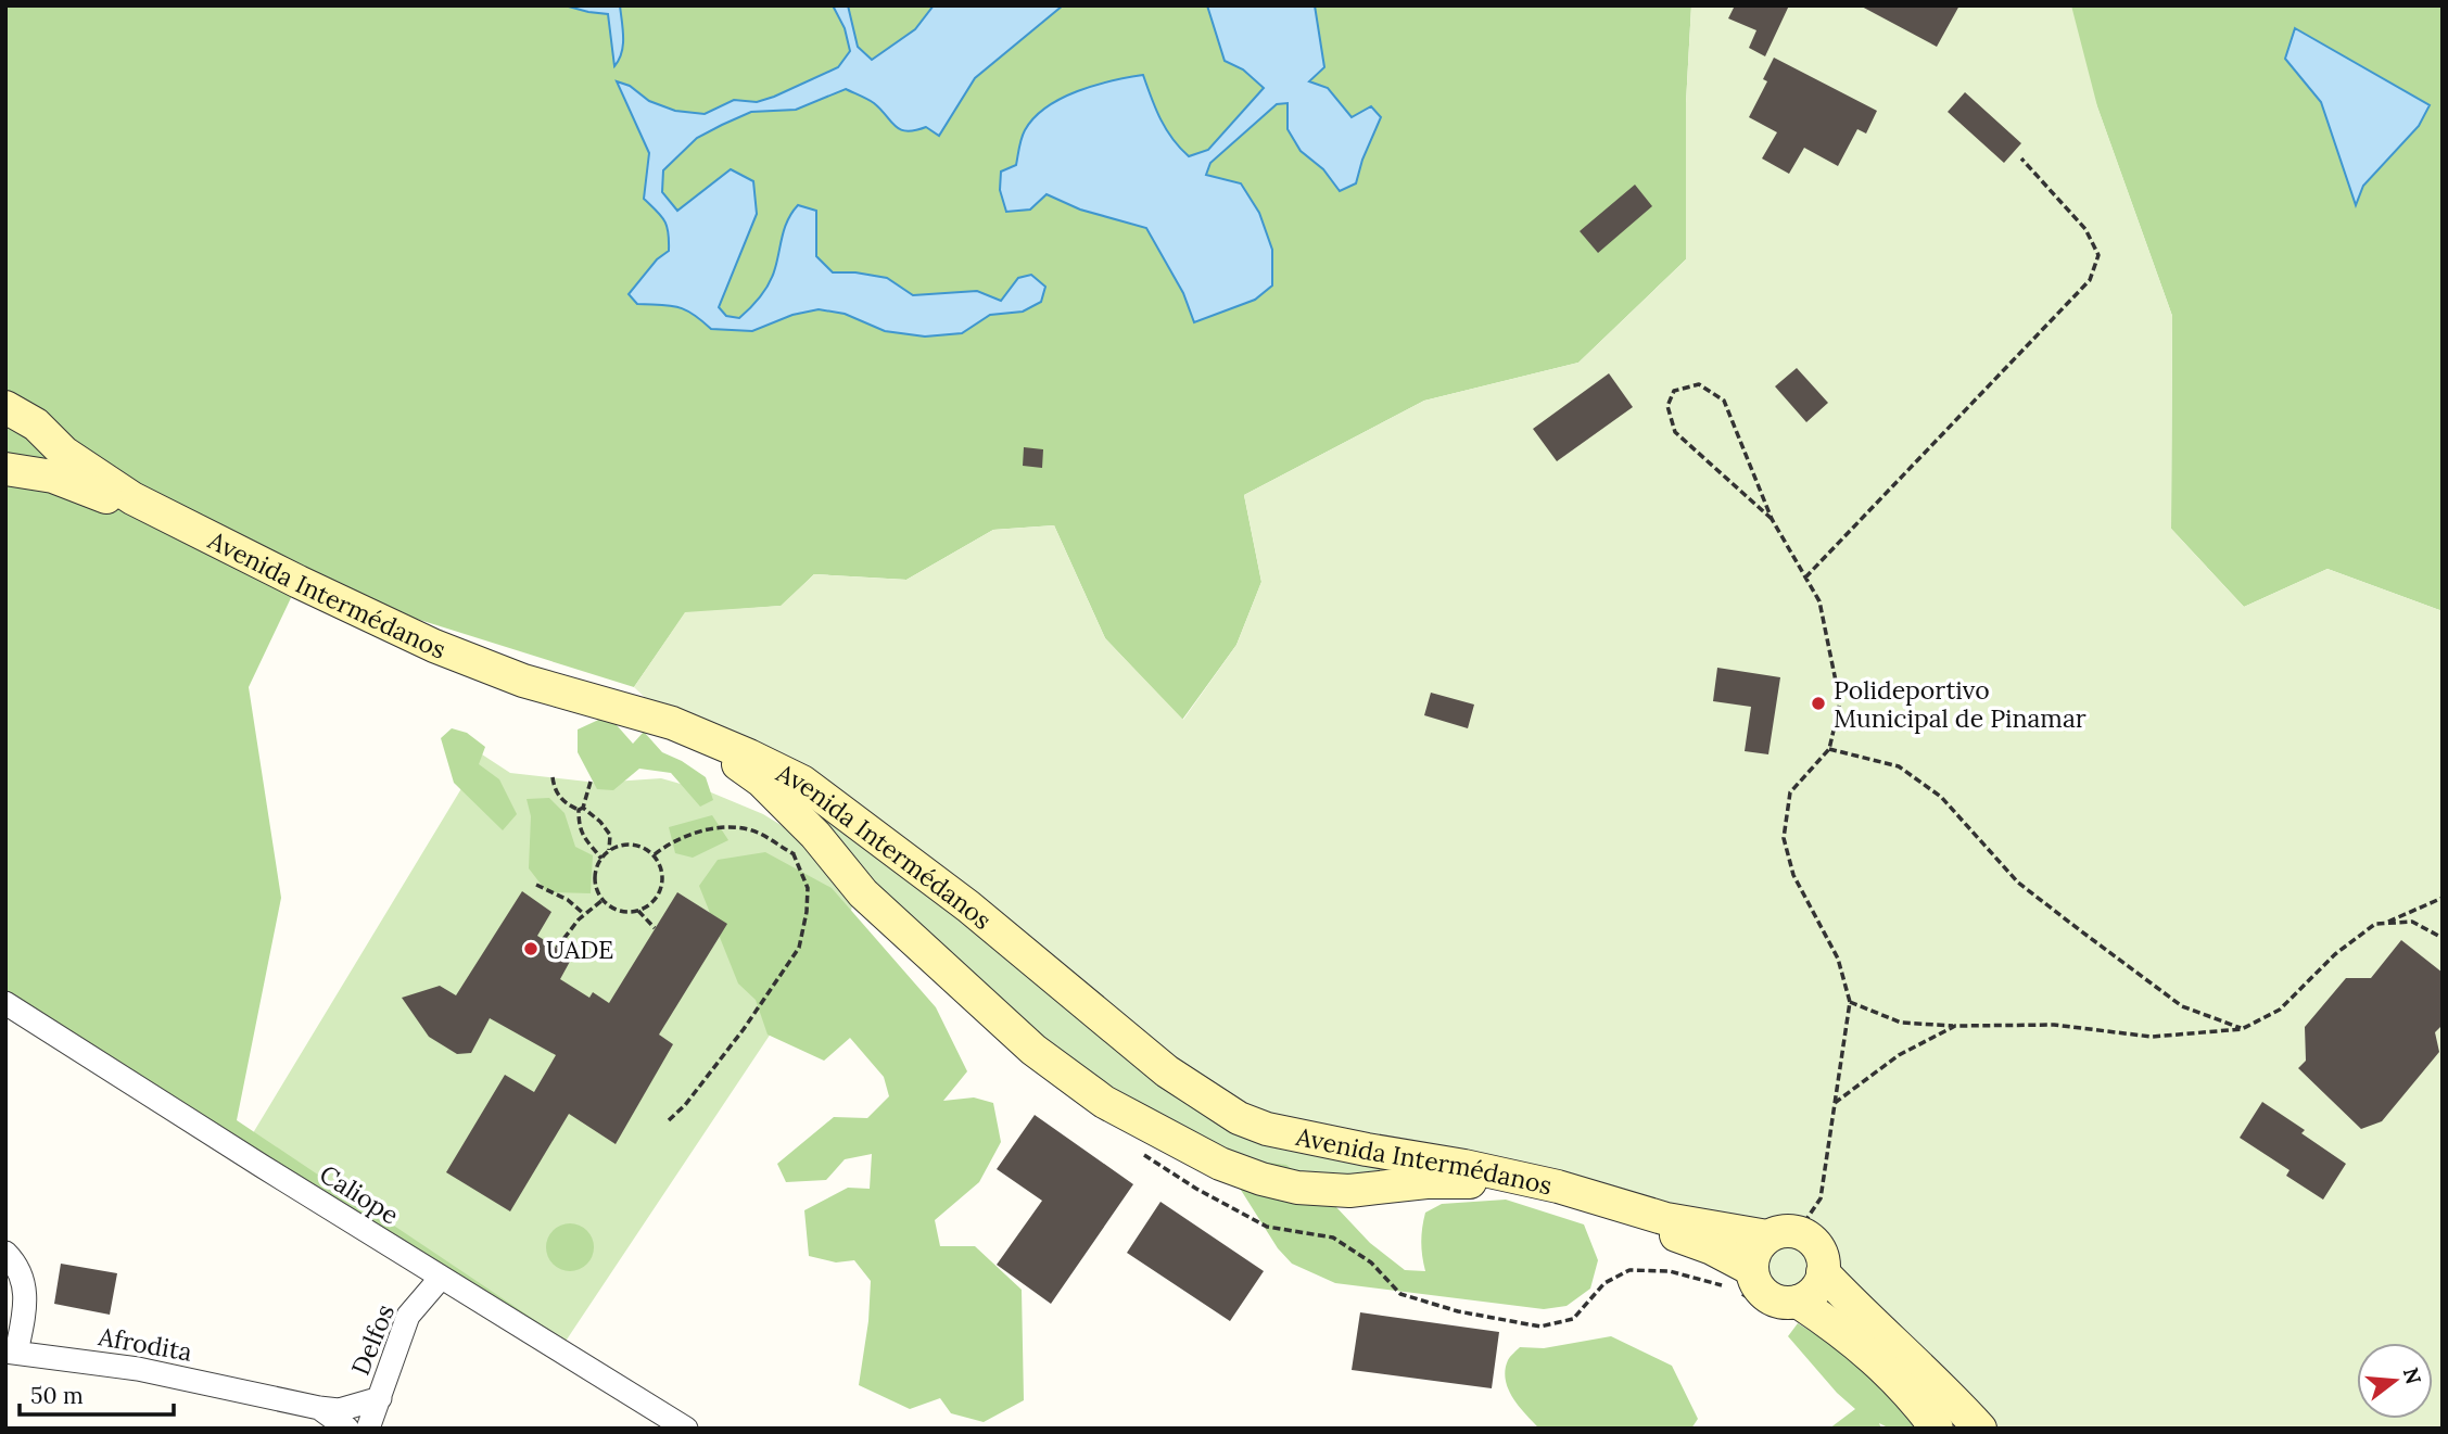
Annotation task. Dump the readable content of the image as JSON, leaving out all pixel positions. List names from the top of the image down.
{
  "streets": {
    "main road": ["Avenida Intermédanos"],
    "street": ["Caliope", "Delfos", "Afrodita"]
  },
  "crossings": [
    ["Caliope", "Delfos"],
    ["Delfos", "Afrodita"]
  ],
  "places": ["Polideportivo Municipal de Pinamar", "UADE"],
  "scale_bar": "50 m",
  "north": "right"
}
